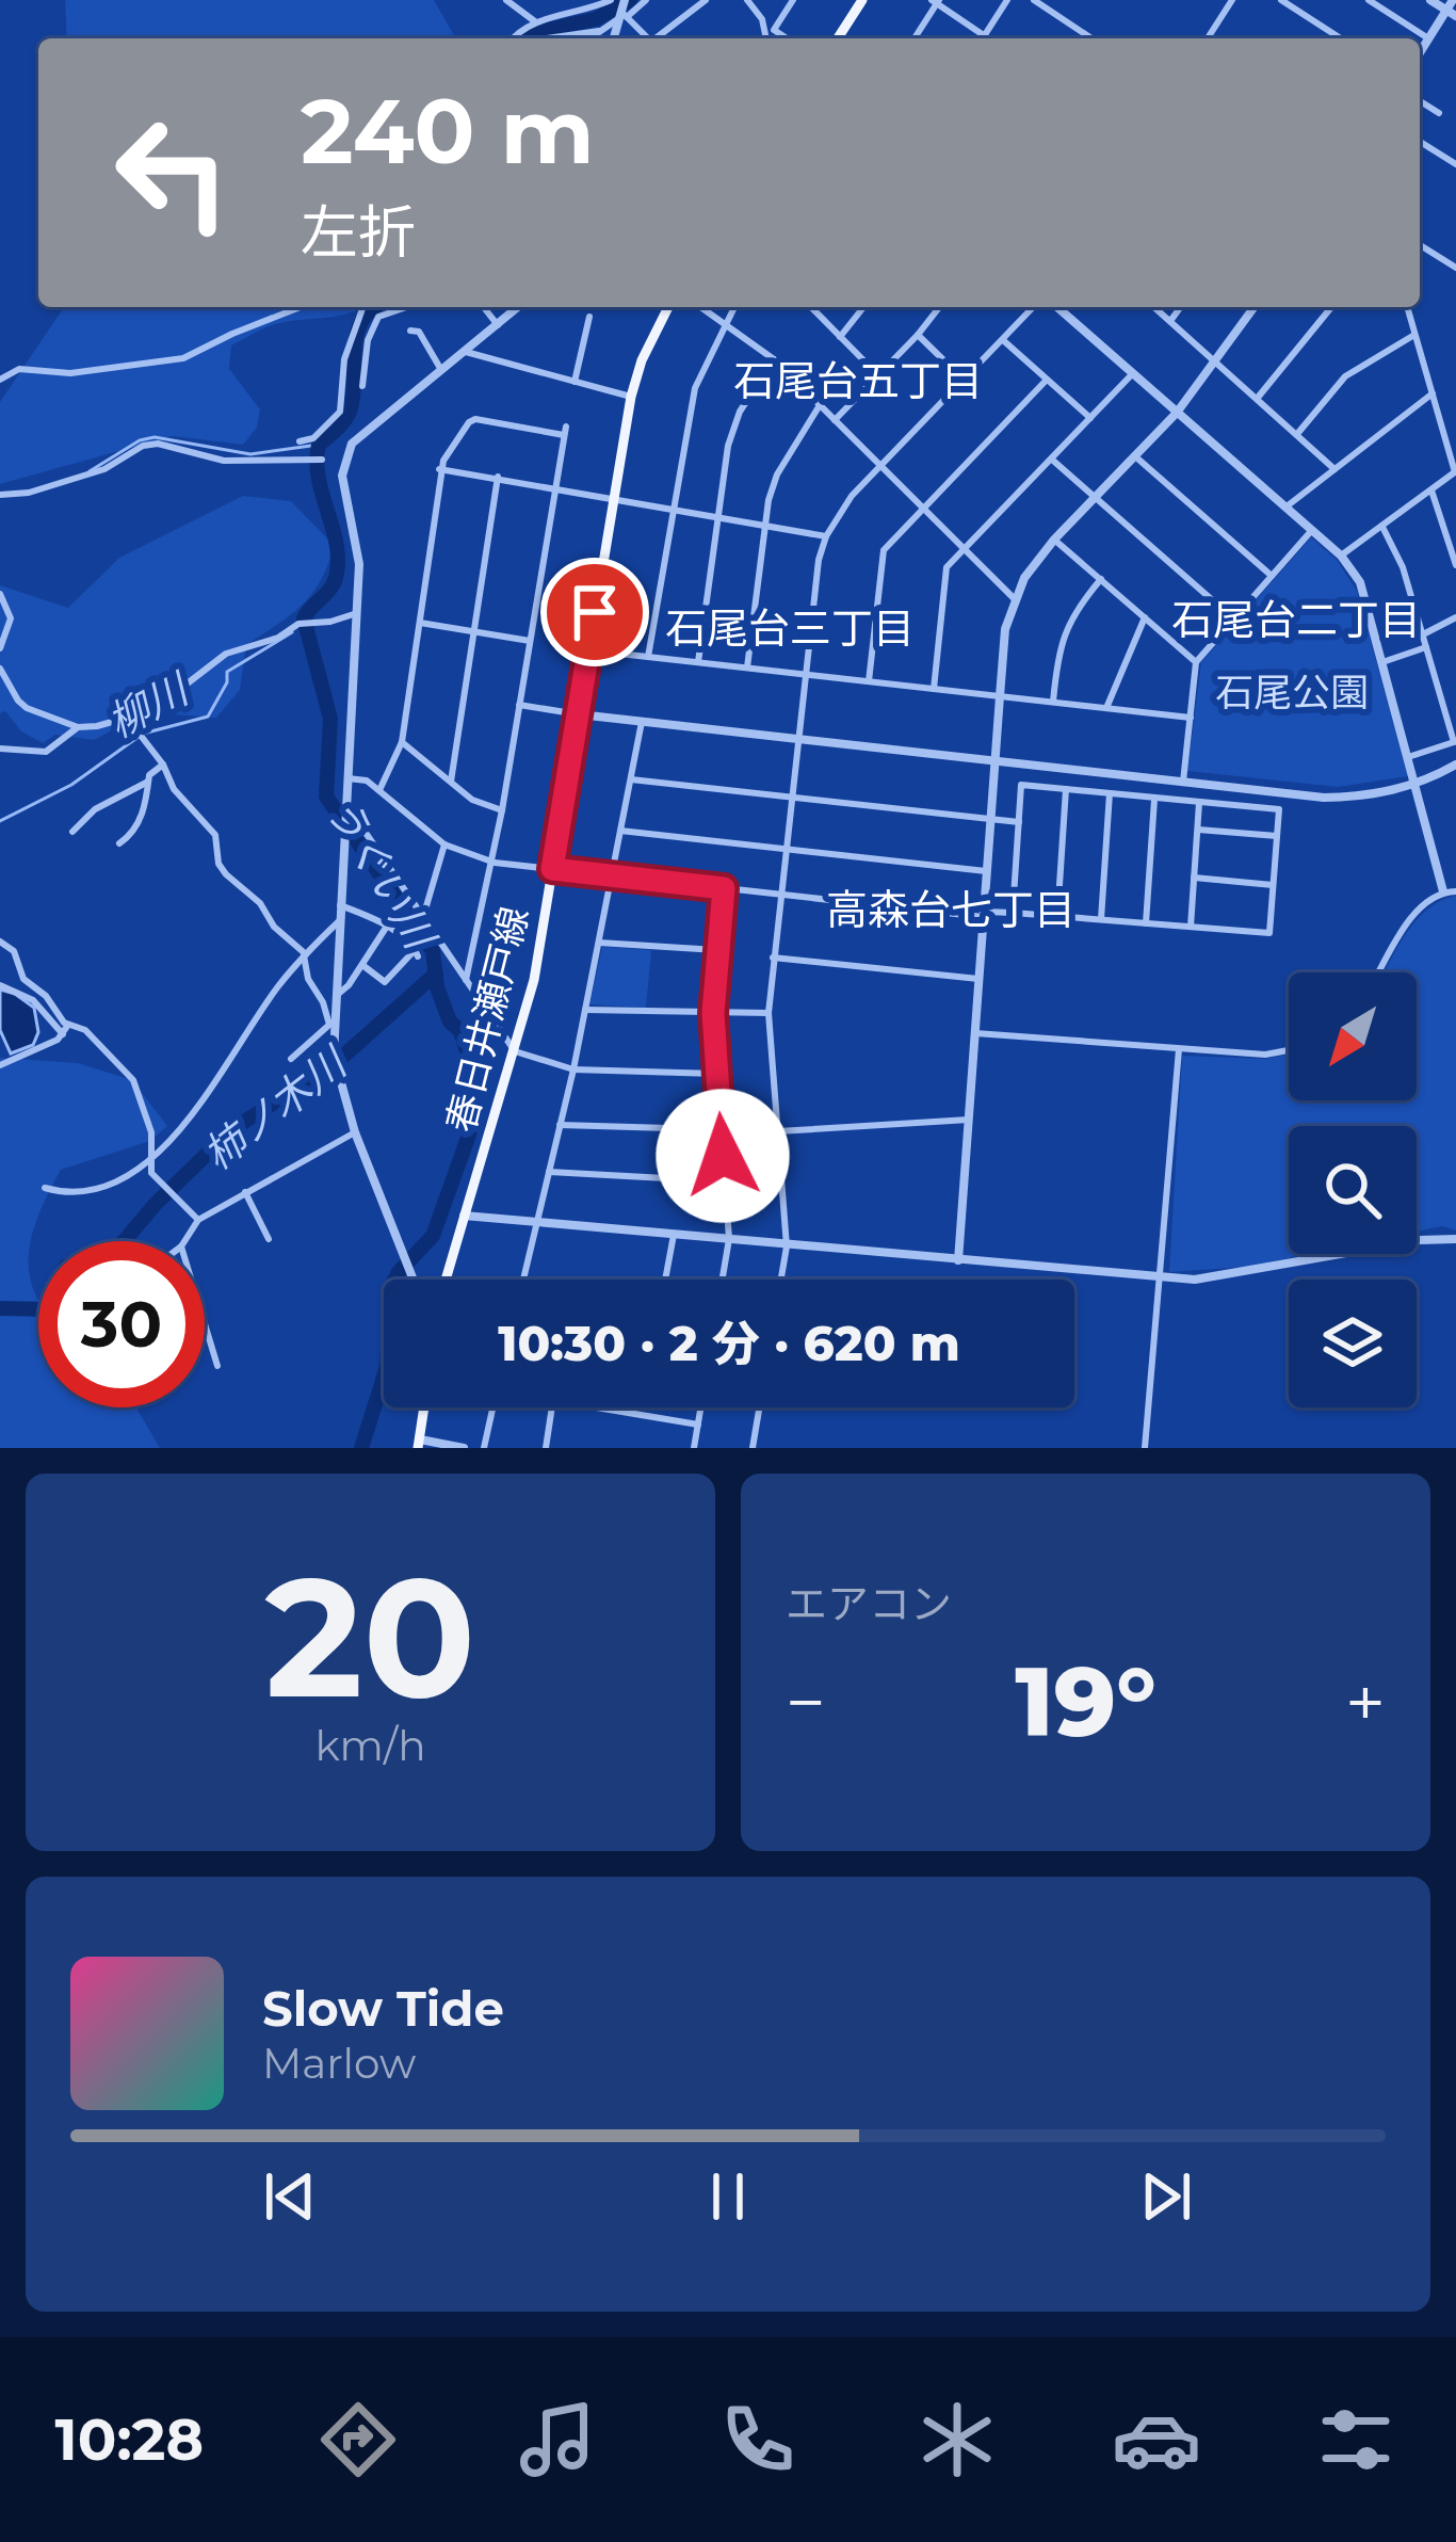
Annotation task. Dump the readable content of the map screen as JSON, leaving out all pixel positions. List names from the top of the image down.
{
  "streets": {
    "main road": ["春日井瀬戸線"]
  },
  "districts": [
    "石尾台五丁目",
    "石尾台二丁目",
    "石尾台三丁目",
    "高森台七丁目"
  ],
  "water": ["柳川", "うぐい川", "柿ノ木川"],
  "parks": ["石尾公園"],
  "north": "bottom left",
  "page": {
    "turn": ["240 m", "左折"],
    "limit": "30",
    "trip": "10:30 · 2 分 · 620 m",
    "tile": [
      ["20", "km/h"],
      "エアコン"
    ],
    "heat": ["−", "19°", "+"],
    "song": ["Slow Tide", "Marlow"],
    "tabs": "10:28"
  }
}
